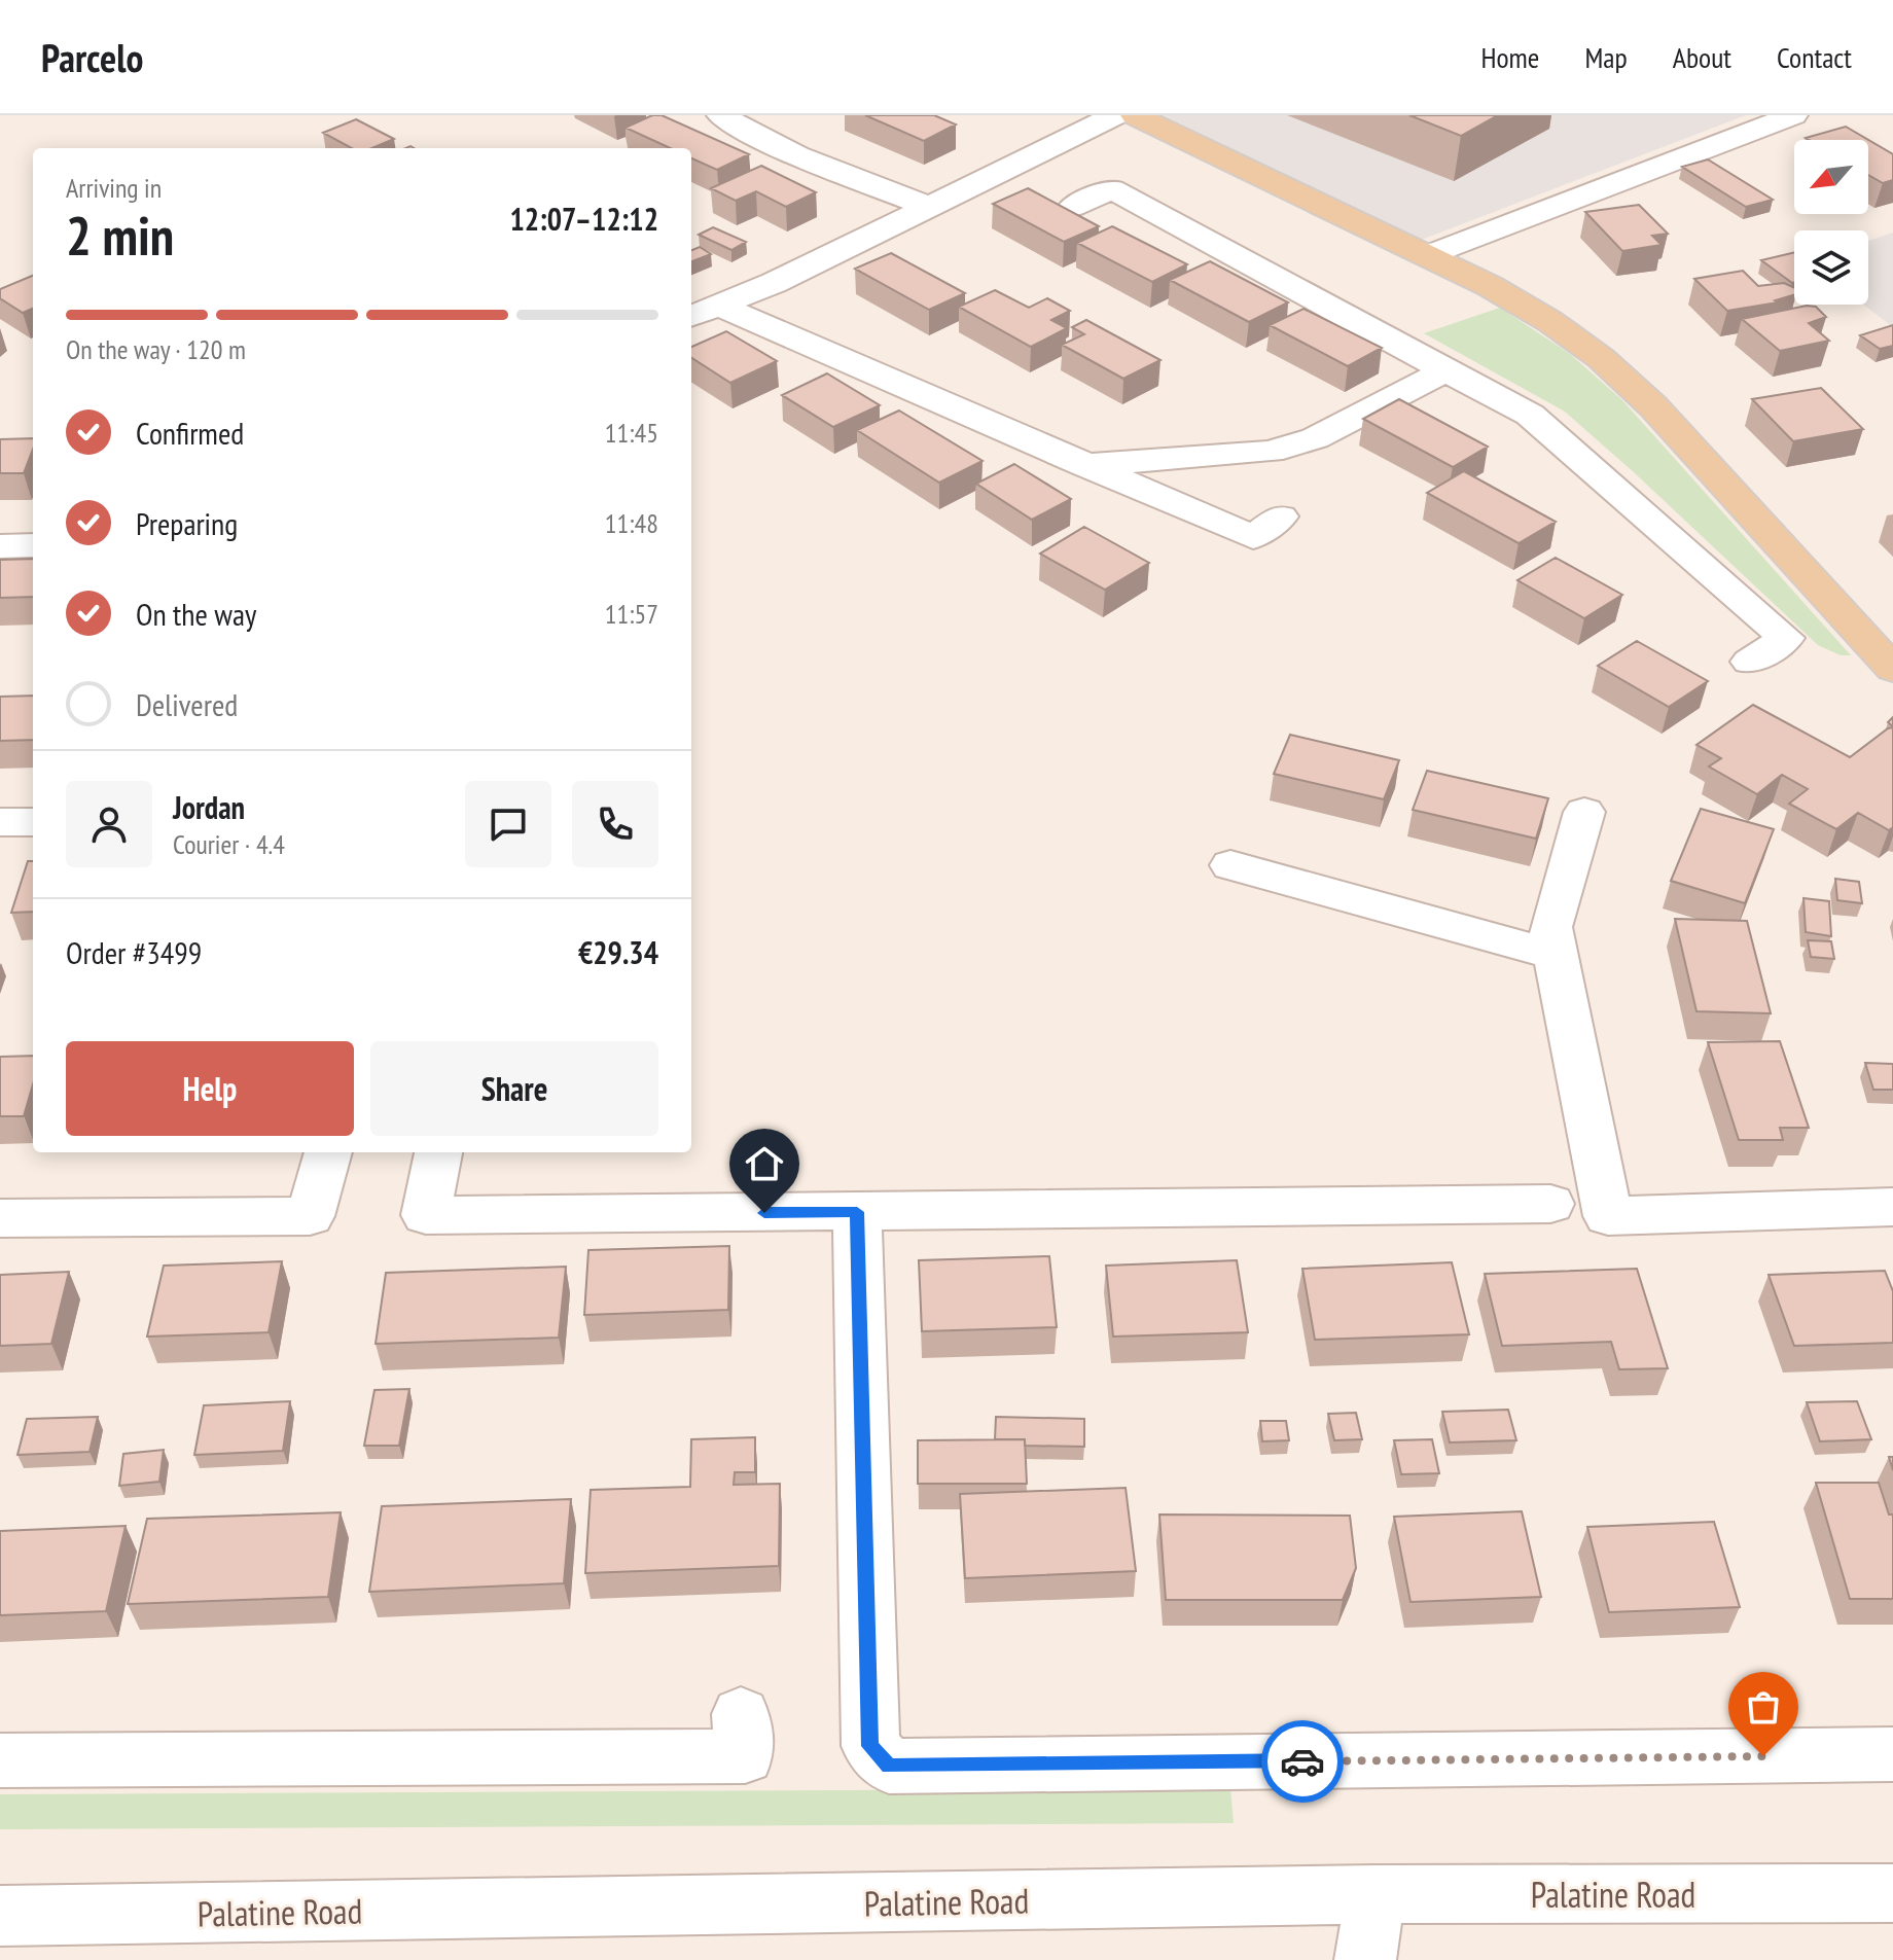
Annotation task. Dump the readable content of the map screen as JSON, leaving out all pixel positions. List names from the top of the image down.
{
  "streets": {
    "street": ["Palatine Road"]
  },
  "north": "bottom left",
  "page": {
    "header": "Parcelo",
    "nav": [
      "Home",
      "Map",
      "About",
      "Contact"
    ],
    "heading": ["2 min", "Arriving in", "12:07–12:12"],
    "panel": [
      "Jordan",
      "Courier · 4.4",
      "Order #3499",
      "€29.34"
    ],
    "bar": "On the way · 120 m",
    "list": [
      ["Confirmed", "11:45"],
      ["Preparing", "11:48"],
      ["On the way", "11:57"],
      "Delivered"
    ],
    "buttons": ["Help", "Share"]
  }
}
